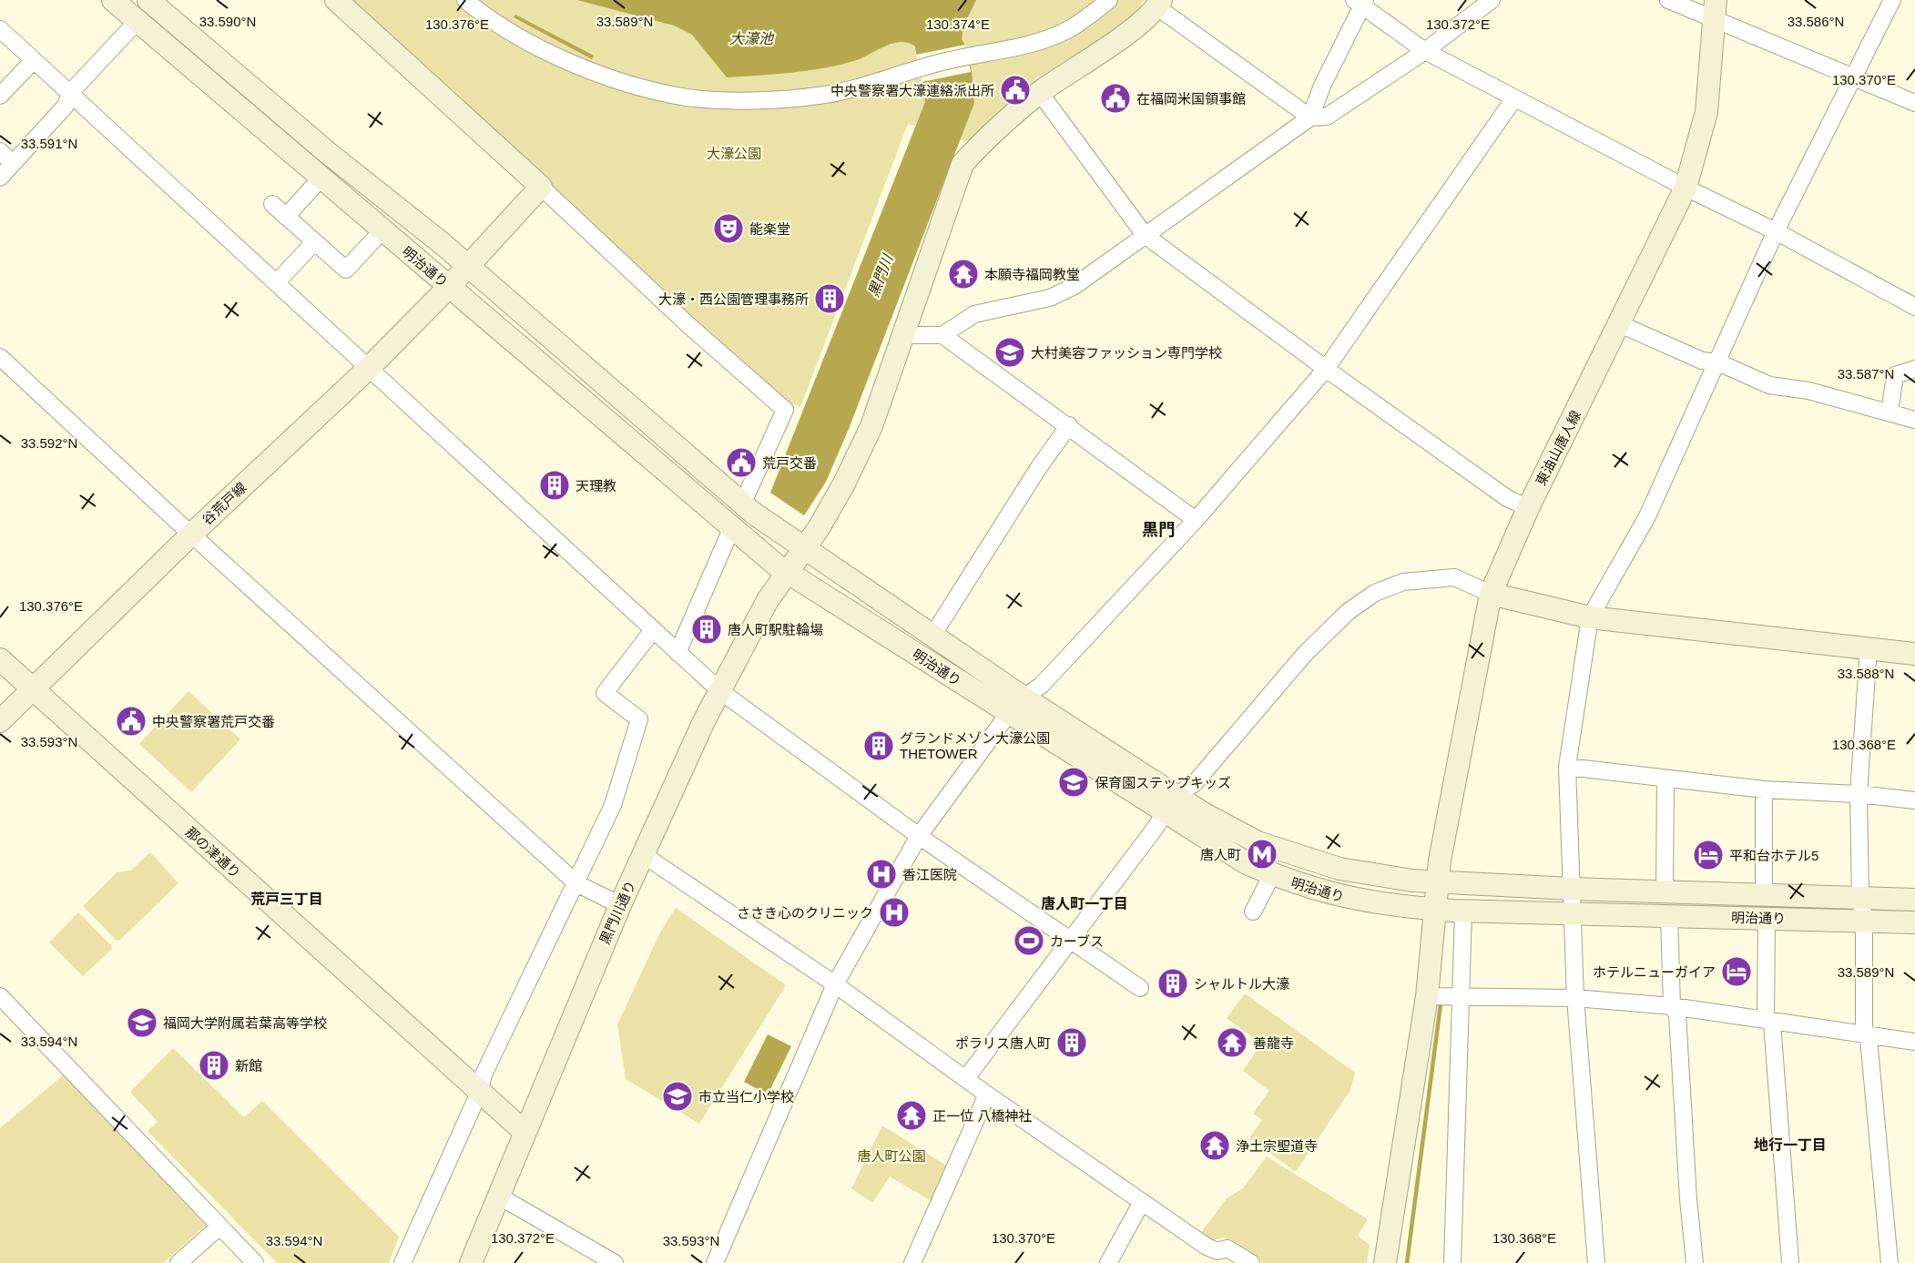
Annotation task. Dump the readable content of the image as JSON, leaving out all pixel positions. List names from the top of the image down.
{
  "streets": {
    "street": [
      "明治通り",
      "東油山唐人線",
      "谷荒戸線",
      "那の津通り",
      "黒門川通り"
    ]
  },
  "crossings": [
    ["明治通り", "東油山唐人線"],
    ["明治通り", "谷荒戸線"],
    ["明治通り", "黒門川通り"],
    ["谷荒戸線", "那の津通り"],
    ["那の津通り", "黒門川通り"]
  ],
  "districts": [
    "黒門",
    "荒戸三丁目",
    "唐人町一丁目",
    "地行一丁目"
  ],
  "water": ["大濠池", "黒門川"],
  "parks": ["大濠公園", "唐人町公園"],
  "places": {
    "public building": [
      "中央警察署大濠連絡派出所",
      "在福岡米国領事館",
      "荒戸交番",
      "中央警察署荒戸交番"
    ],
    "theatre": ["能楽堂"],
    "temple": [
      "本願寺福岡教堂",
      "善龍寺",
      "正一位 八橋神社",
      "浄土宗聖道寺"
    ],
    "building": [
      "大濠・西公園管理事務所",
      "天理教",
      "唐人町駅駐輪場",
      "グランドメゾン大濠公園 THETOWER",
      "シャルトル大濠",
      "ポラリス唐人町",
      "新館"
    ],
    "school or university": [
      "大村美容ファッション専門学校",
      "保育園ステップキッズ",
      "福岡大学附属若葉高等学校",
      "市立当仁小学校"
    ],
    "metro station": ["唐人町"],
    "hotel": ["平和台ホテル5", "ホテルニューガイア"],
    "hospital": ["香江医院", "ささき心のクリニック"],
    "sports": ["カーブス"]
  },
  "coordinates": [
    "33.590°N",
    "33.589°N",
    "33.586°N",
    "130.376°E",
    "130.374°E",
    "130.372°E",
    "130.370°E",
    "33.591°N",
    "33.587°N",
    "33.592°N",
    "33.588°N",
    "33.593°N",
    "130.368°E",
    "33.594°N"
  ]
}
